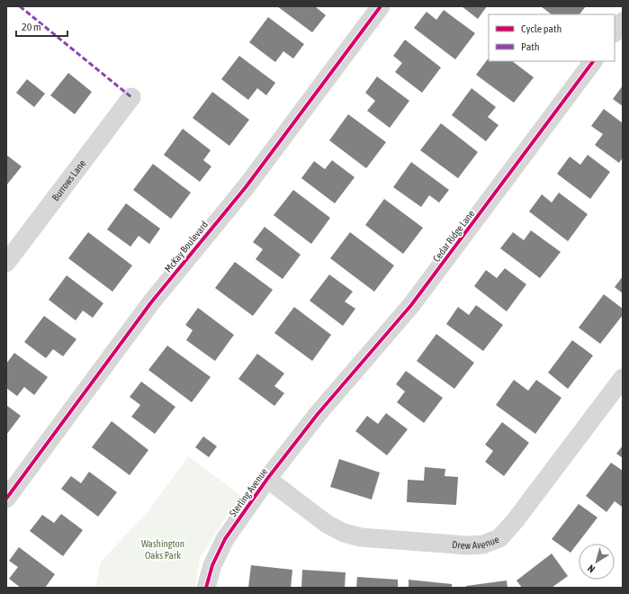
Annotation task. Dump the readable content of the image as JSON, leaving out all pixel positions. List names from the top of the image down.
{
  "streets": {
    "street": [
      "Burrows Lane",
      "Cedar Ridge Lane",
      "McKay Boulevard",
      "Sterling Avenue",
      "Drew Avenue"
    ]
  },
  "crossings": [
    ["Cedar Ridge Lane", "Sterling Avenue"],
    ["Sterling Avenue", "Drew Avenue"]
  ],
  "parks": ["Washington Oaks Park"],
  "legend": ["Cycle path", "Path"],
  "scale_bar": "20 m",
  "north": "bottom left"
}
